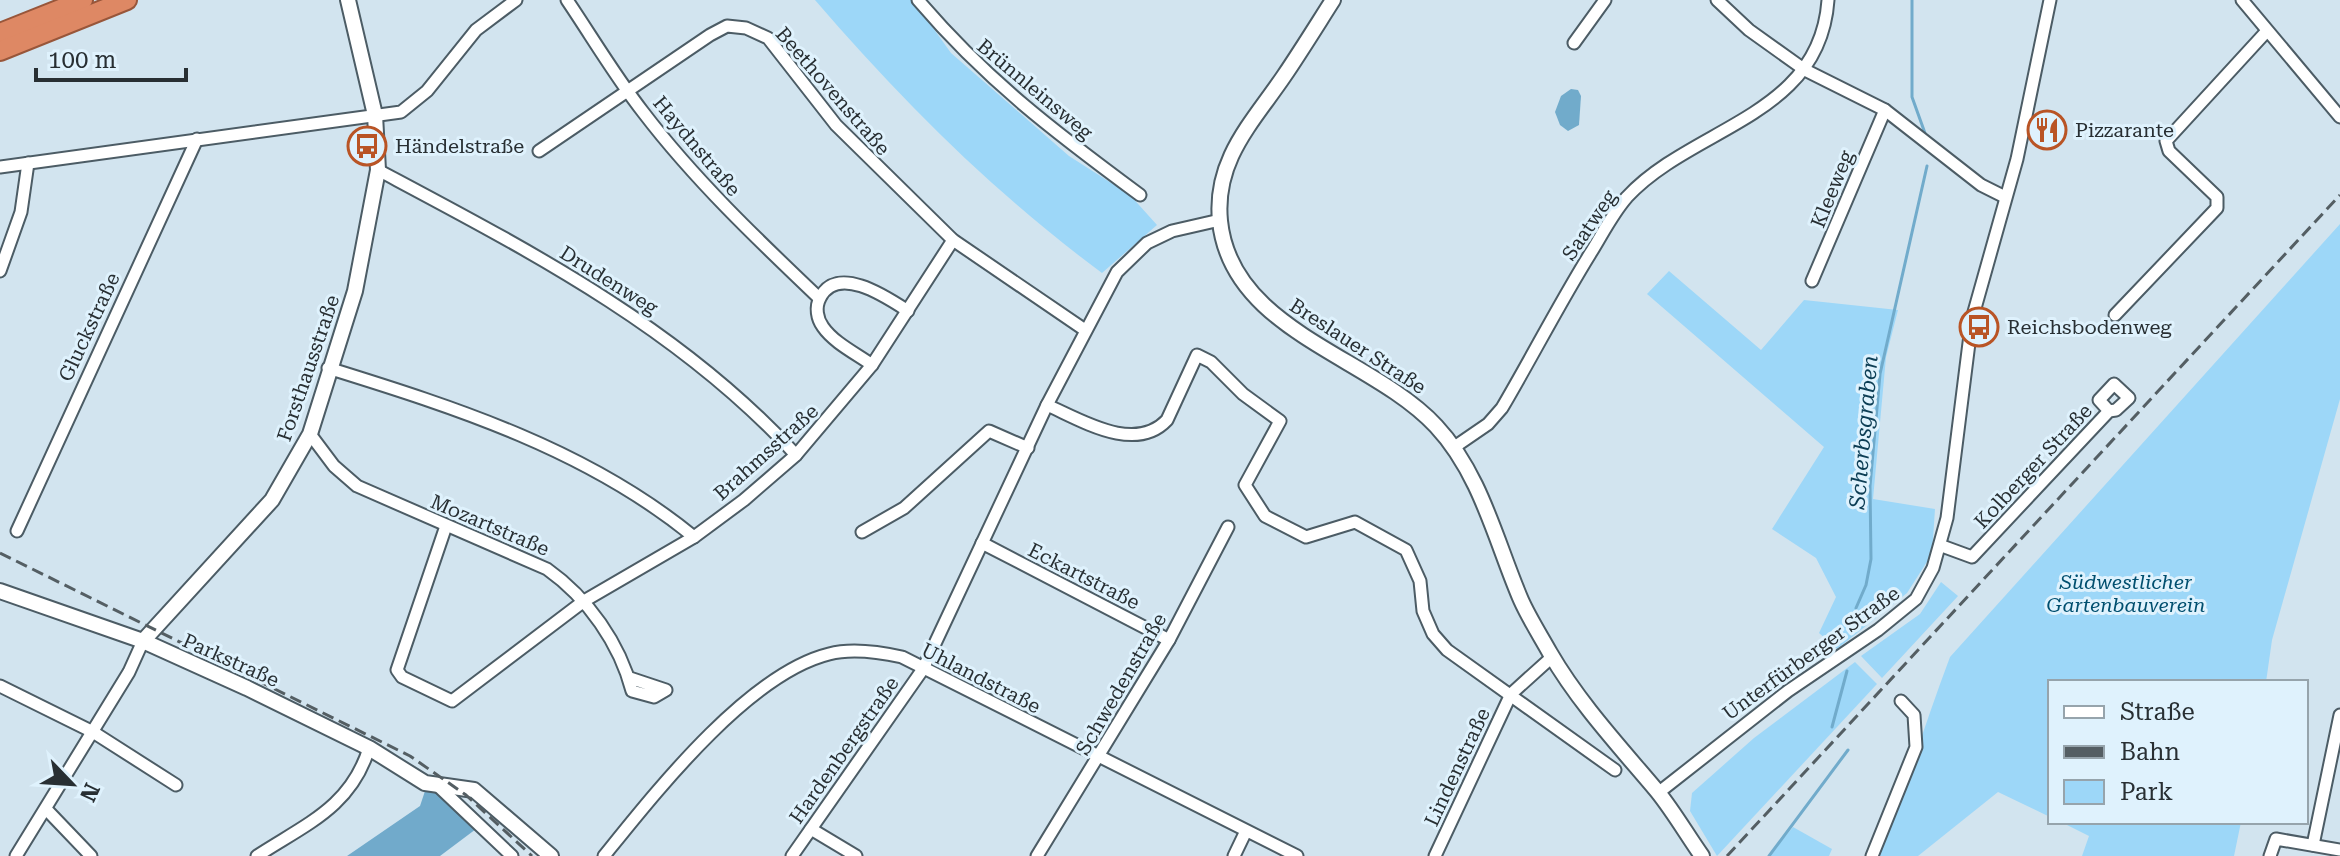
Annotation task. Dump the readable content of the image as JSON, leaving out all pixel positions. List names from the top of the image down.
{
  "streets": {
    "street": [
      "Brünnleinsweg",
      "Beethovenstraße",
      "Haydnstraße",
      "Kleeweg",
      "Saatweg",
      "Drudenweg",
      "Gluckstraße",
      "Breslauer Straße",
      "Forsthausstraße",
      "Brahmsstraße",
      "Kolberger Straße",
      "Mozartstraße",
      "Eckartstraße",
      "Unterfürberger Straße",
      "Parkstraße",
      "Uhlandstraße",
      "Schwedenstraße",
      "Hardenbergstraße",
      "Lindenstraße"
    ]
  },
  "crossings": [
    ["Beethovenstraße", "Haydnstraße"],
    ["Beethovenstraße", "Brahmsstraße"],
    ["Beethovenstraße", "Hardenbergstraße"],
    ["Haydnstraße", "Brahmsstraße"],
    ["Saatweg", "Breslauer Straße"],
    ["Drudenweg", "Forsthausstraße"],
    ["Drudenweg", "Brahmsstraße"],
    ["Breslauer Straße", "Unterfürberger Straße"],
    ["Breslauer Straße", "Hardenbergstraße"],
    ["Breslauer Straße", "Lindenstraße"],
    ["Forsthausstraße", "Mozartstraße"],
    ["Forsthausstraße", "Parkstraße"],
    ["Brahmsstraße", "Mozartstraße"],
    ["Kolberger Straße", "Unterfürberger Straße"],
    ["Eckartstraße", "Schwedenstraße"],
    ["Eckartstraße", "Hardenbergstraße"],
    ["Uhlandstraße", "Schwedenstraße"],
    ["Uhlandstraße", "Hardenbergstraße"],
    ["Hardenbergstraße", "Lindenstraße"]
  ],
  "water": ["Scherbsgraben"],
  "parks": ["Südwestlicher Gartenbauverein"],
  "places": {
    "restaurant": ["Pizzarante"],
    "bus stop": ["Händelstraße", "Reichsbodenweg"]
  },
  "legend": ["Straße", "Bahn", "Park"],
  "scale_bar": "100 m",
  "north": "bottom right"
}
